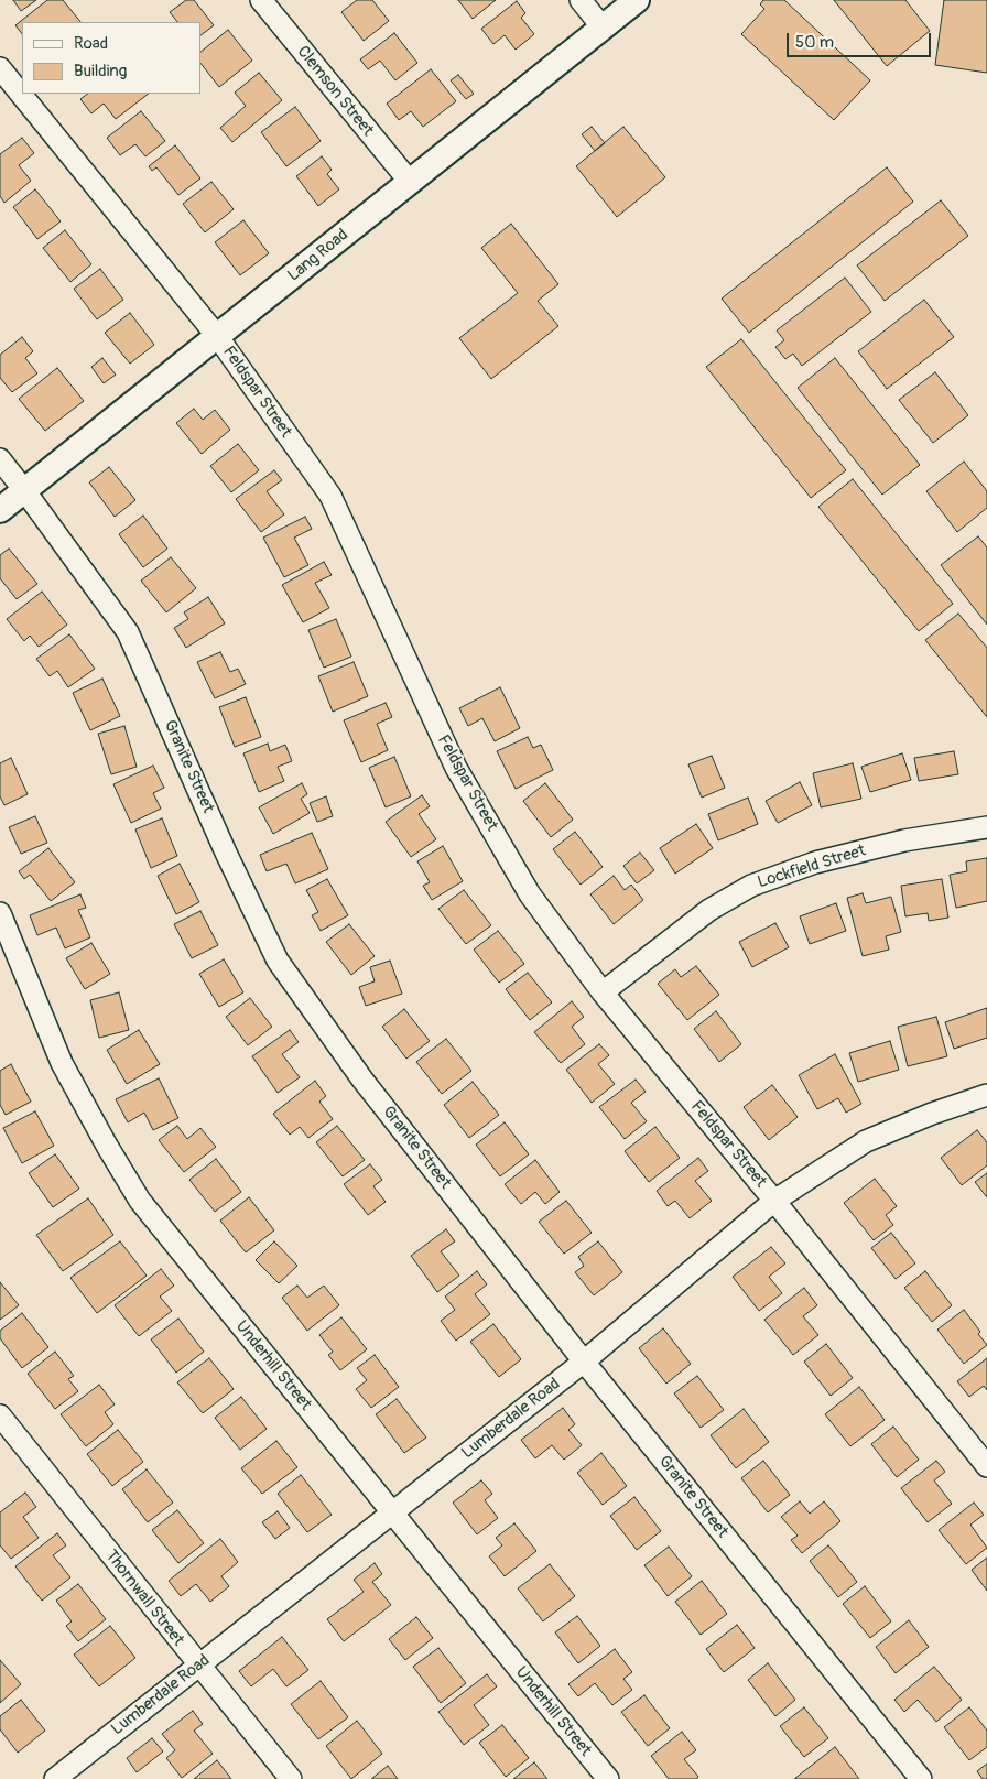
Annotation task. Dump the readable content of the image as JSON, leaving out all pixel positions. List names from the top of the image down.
{
  "streets": {
    "street": [
      "Clemson Street",
      "Lang Road",
      "Feldspar Street",
      "Granite Street",
      "Lockfield Street",
      "Underhill Street",
      "Lumberdale Road",
      "Thornwall Street"
    ]
  },
  "crossings": [
    ["Clemson Street", "Lang Road"],
    ["Lang Road", "Feldspar Street"],
    ["Lang Road", "Granite Street"],
    ["Feldspar Street", "Lockfield Street"],
    ["Feldspar Street", "Lumberdale Road"],
    ["Granite Street", "Lumberdale Road"],
    ["Underhill Street", "Lumberdale Road"],
    ["Lumberdale Road", "Thornwall Street"]
  ],
  "legend": ["Road", "Building"],
  "scale_bar": "50 m"
}
